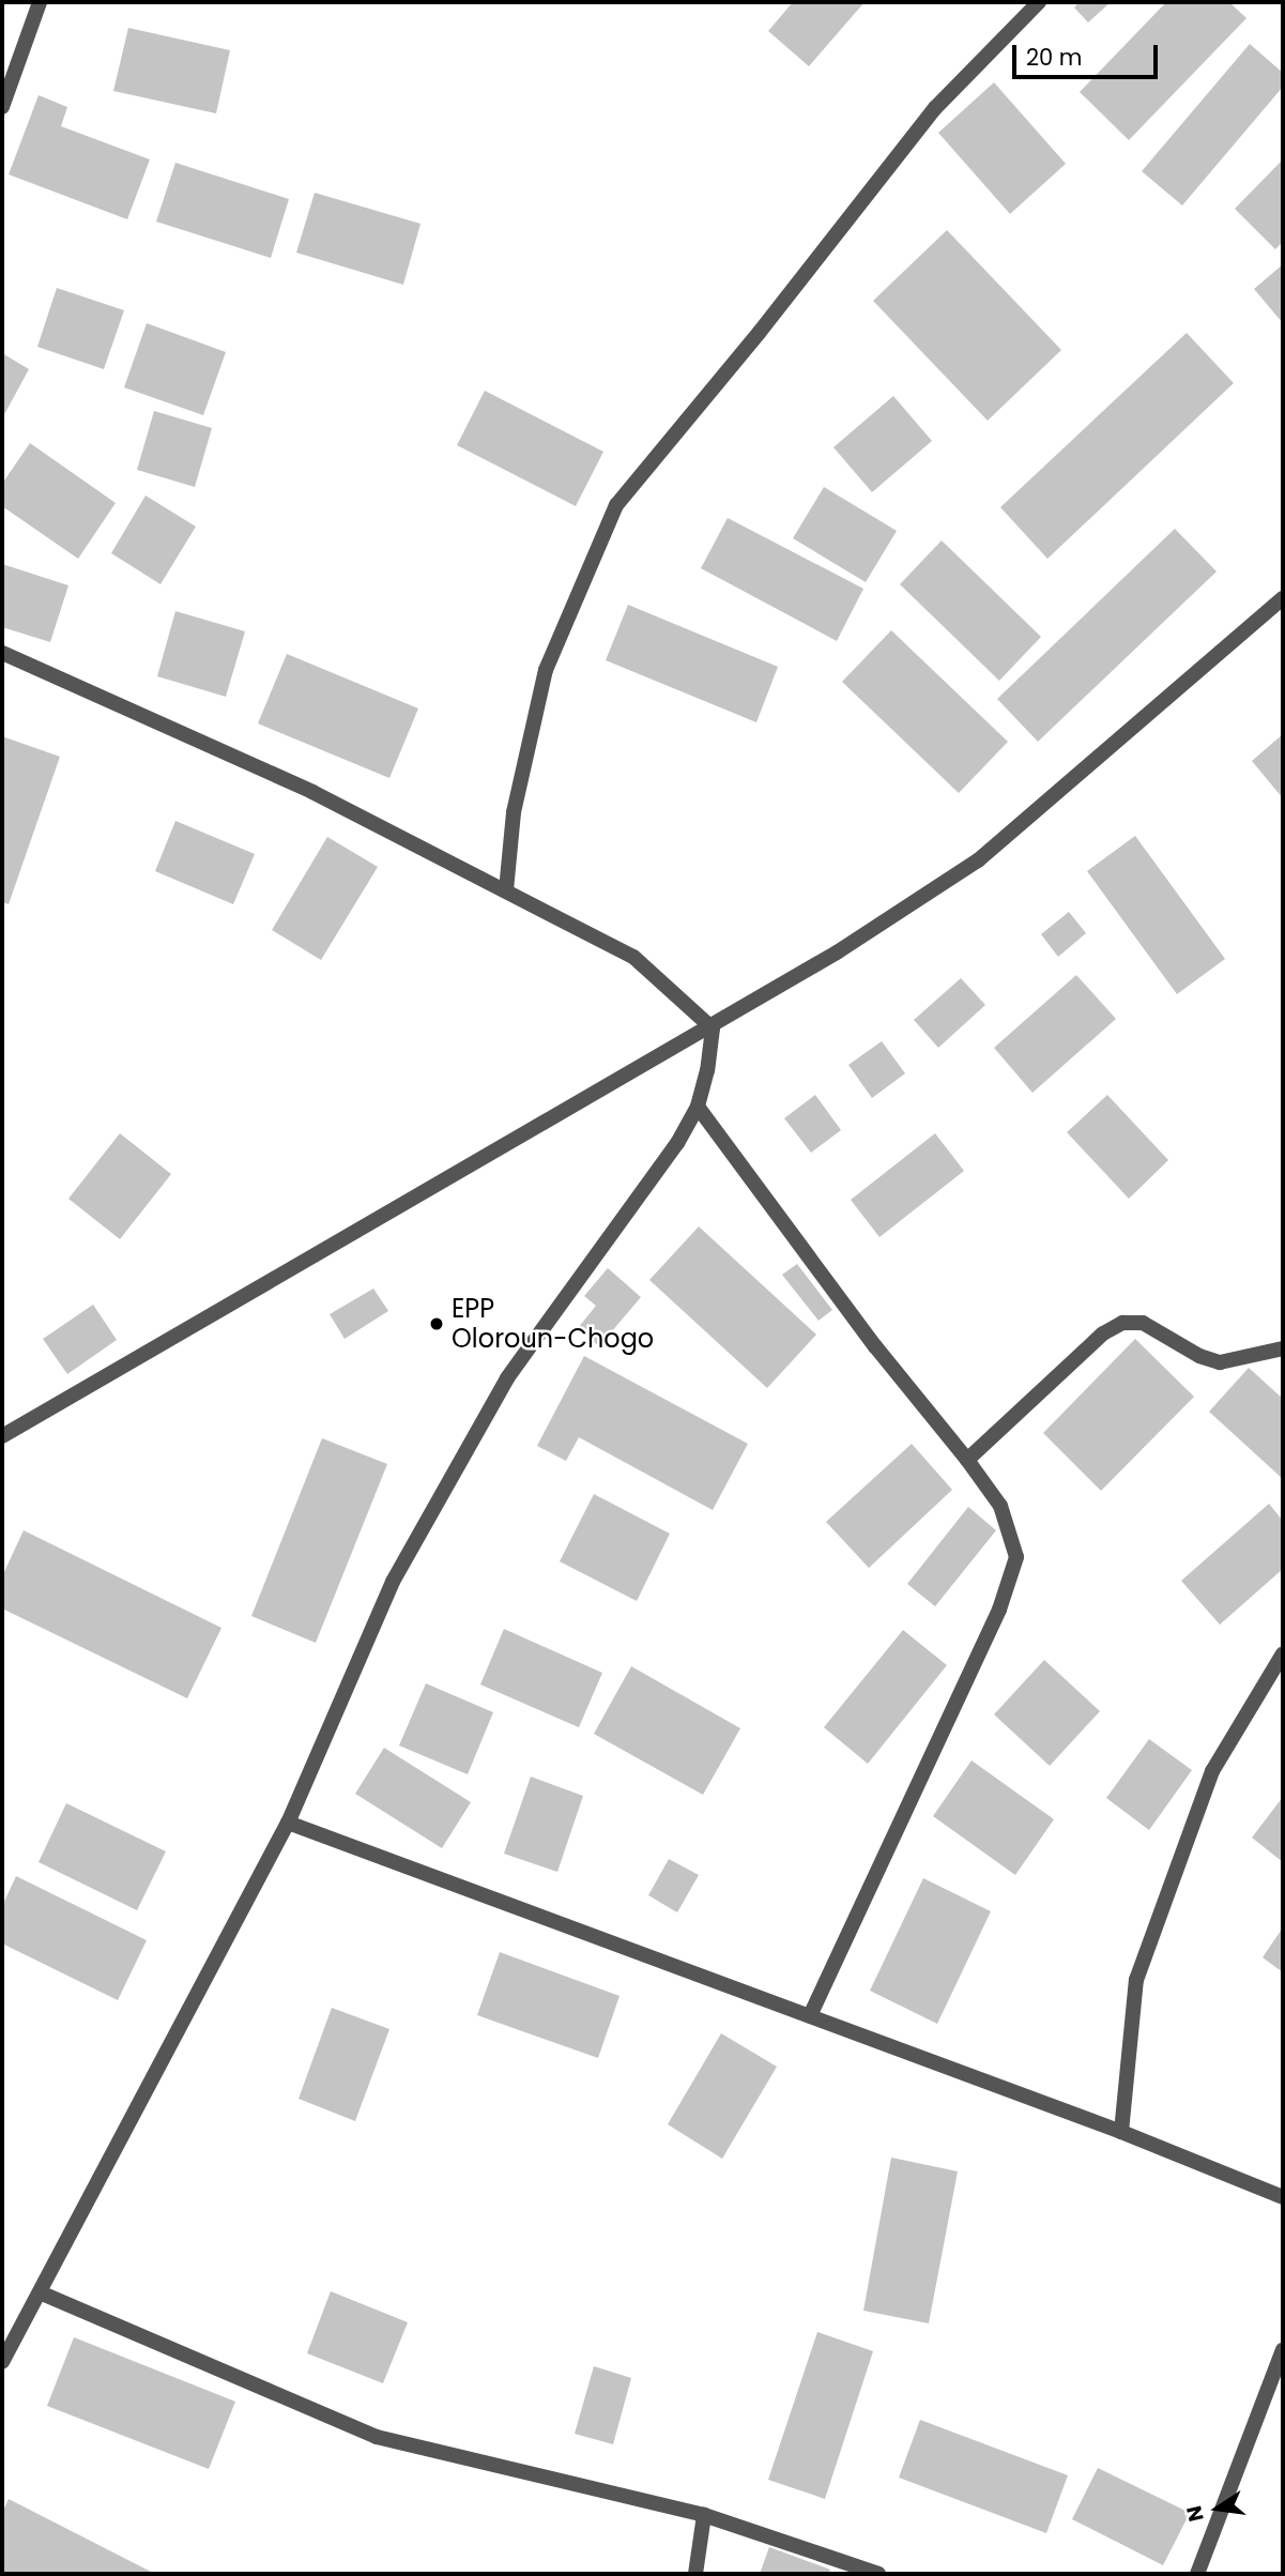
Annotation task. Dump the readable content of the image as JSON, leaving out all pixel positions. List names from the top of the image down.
{
  "places": ["EPP Oloroun-Chogo"],
  "scale_bar": "20 m",
  "north": "left"
}
